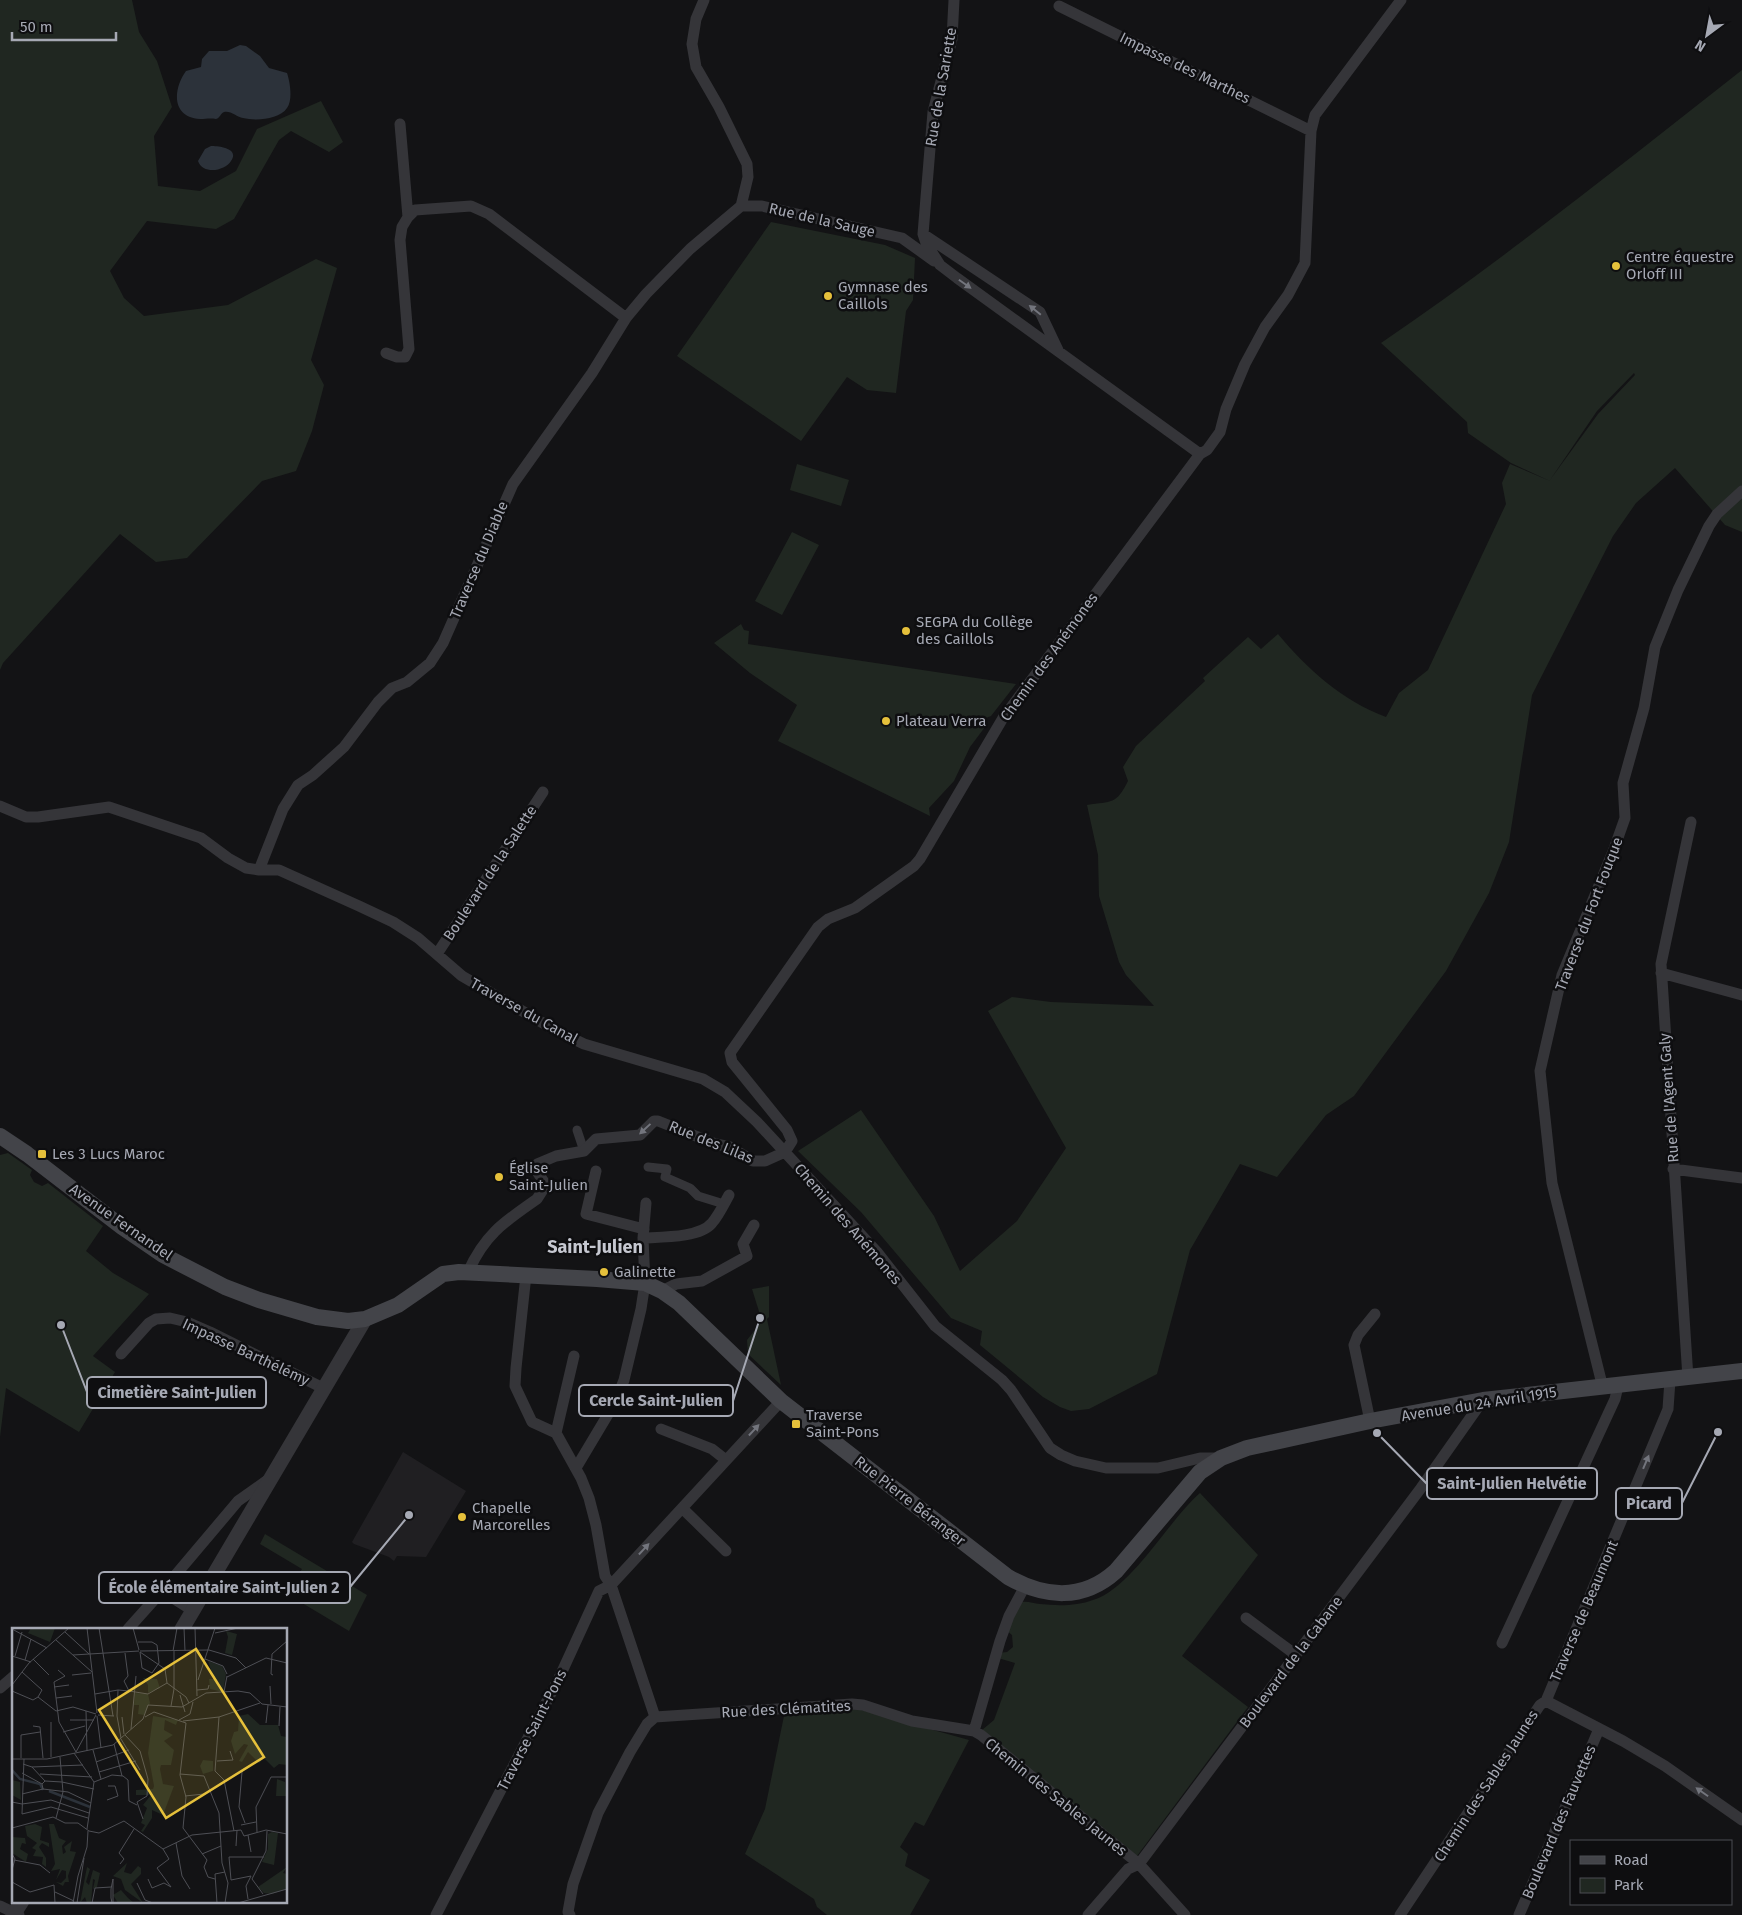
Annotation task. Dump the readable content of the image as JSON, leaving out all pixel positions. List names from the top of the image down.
{
  "streets": {
    "main road": ["Avenue Fernandel", "Avenue du 24 Avril 1915", "Rue Pierre Béranger"],
    "street": [
      "Impasse des Marthes",
      "Rue de la Sariette",
      "Rue de la Sauge",
      "Traverse du Diable",
      "Chemin des Anémones",
      "Boulevard de la Salette",
      "Traverse du Fort Fouque",
      "Traverse du Canal",
      "Rue de l'Agent Galy",
      "Rue des Lilas",
      "Impasse Barthélémy",
      "Traverse de Beaumont",
      "Boulevard de la Cabane",
      "Rue des Clématites",
      "Traverse Saint-Pons",
      "Chemin des Sables Jaunes",
      "Boulevard des Fauvettes"
    ]
  },
  "crossings": [
    ["Impasse des Marthes", "Chemin des Anémones"],
    ["Rue de la Sariette", "Rue de la Sauge"],
    ["Rue de la Sariette", "Chemin des Anémones"],
    ["Rue de la Sauge", "Traverse du Diable"],
    ["Traverse du Diable", "Traverse du Canal"],
    ["Chemin des Anémones", "Traverse du Canal"],
    ["Chemin des Anémones", "Rue des Lilas"],
    ["Chemin des Anémones", "Avenue du 24 Avril 1915"],
    ["Chemin des Anémones", "Rue Pierre Béranger"],
    ["Boulevard de la Salette", "Traverse du Canal"],
    ["Traverse du Fort Fouque", "Avenue du 24 Avril 1915"],
    ["Traverse du Canal", "Rue des Lilas"],
    ["Rue de l'Agent Galy", "Avenue du 24 Avril 1915"],
    ["Avenue Fernandel", "Rue Pierre Béranger"],
    ["Avenue du 24 Avril 1915", "Rue Pierre Béranger"],
    ["Avenue du 24 Avril 1915", "Traverse de Beaumont"],
    ["Avenue du 24 Avril 1915", "Boulevard de la Cabane"],
    ["Rue Pierre Béranger", "Traverse Saint-Pons"],
    ["Traverse de Beaumont", "Chemin des Sables Jaunes"],
    ["Boulevard de la Cabane", "Chemin des Sables Jaunes"],
    ["Rue des Clématites", "Chemin des Sables Jaunes"],
    ["Chemin des Sables Jaunes", "Boulevard des Fauvettes"]
  ],
  "one_way": ["Rue des Lilas"],
  "districts": ["Saint-Julien"],
  "places": {
    "other": [
      "Centre équestre Orloff III",
      "Gymnase des Caillols",
      "SEGPA du Collège des Caillols",
      "Plateau Verra",
      "Église Saint-Julien",
      "Galinette",
      "Cercle Saint-Julien",
      "Cimetière Saint-Julien",
      "Picard",
      "Saint-Julien Helvétie",
      "École élémentaire Saint-Julien 2",
      "Chapelle Marcorelles"
    ],
    "transit": ["Les 3 Lucs Maroc", "Traverse Saint-Pons"]
  },
  "legend": ["Road", "Park"],
  "scale_bar": "50 m",
  "north": "bottom left"
}
